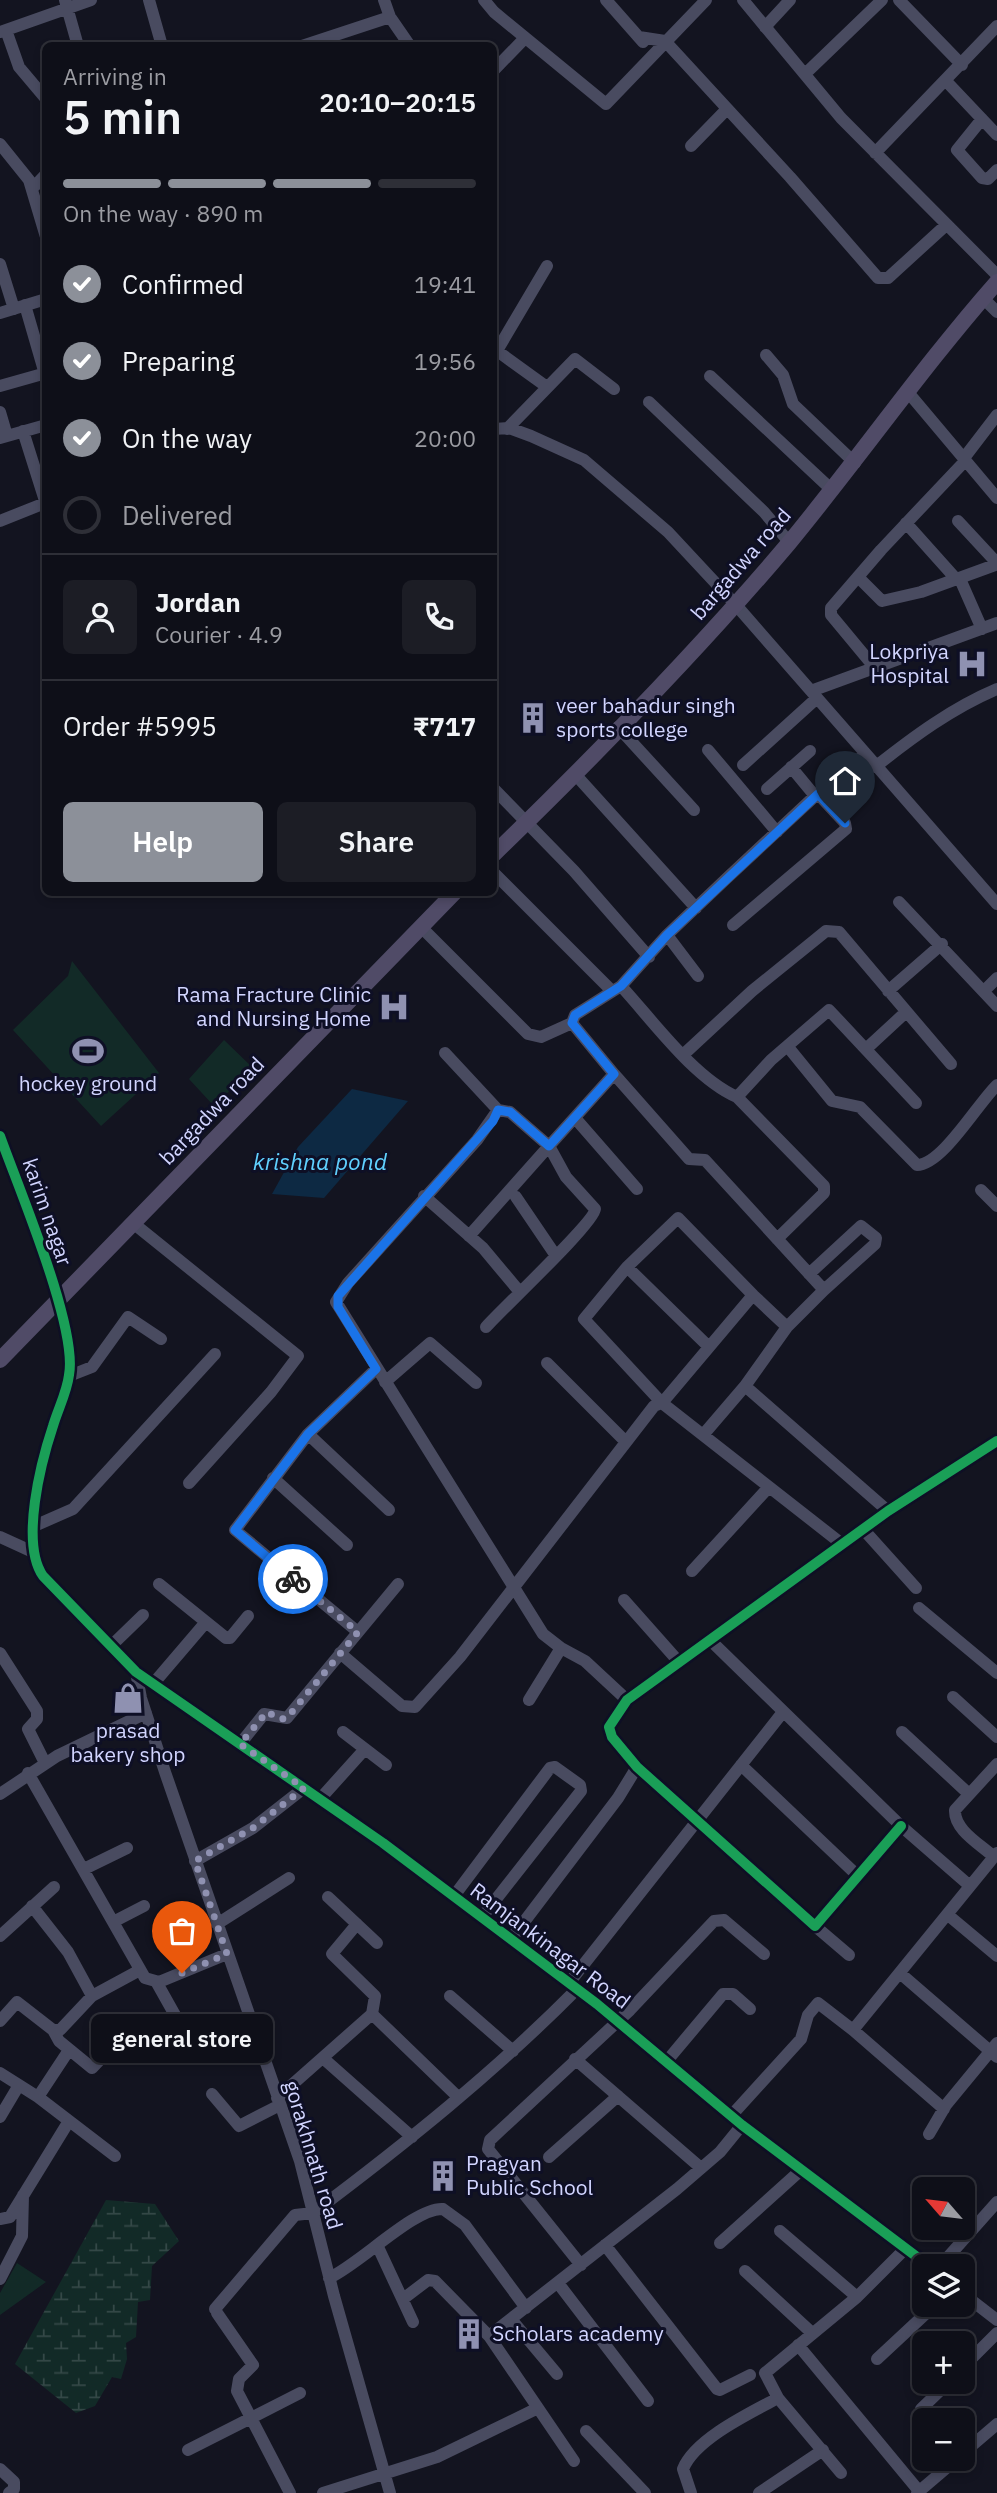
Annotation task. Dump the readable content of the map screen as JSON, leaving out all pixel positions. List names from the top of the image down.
{
  "streets": {
    "main road": ["bargadwa road"],
    "street": ["karim nagar", "Ramjankinagar Road", "gorakhnath road"]
  },
  "crossings": [
    ["bargadwa road", "karim nagar"],
    ["Ramjankinagar Road", "gorakhnath road"]
  ],
  "water": ["krishna pond"],
  "places": {
    "hospital": ["Lokpriya Hospital", "Rama Fracture Clinic and Nursing Home"],
    "building": ["veer bahadur singh sports college", "Pragyan Public School", "Scholars academy"],
    "sports": ["hockey ground"],
    "shop": ["prasad bakery shop"],
    "other": ["general store"]
  },
  "north": "top left",
  "page": {
    "heading": ["5 min", "Arriving in", "20:10–20:15"],
    "panel": [
      "Jordan",
      "Courier · 4.9",
      "Order #5995",
      "₹717"
    ],
    "bar": "On the way · 890 m",
    "list": [
      ["Confirmed", "19:41"],
      ["Preparing", "19:56"],
      ["On the way", "20:00"],
      "Delivered"
    ],
    "buttons": ["Help", "Share"],
    "bubble": "general store",
    "map_buttons": ["+", "−"]
  }
}
